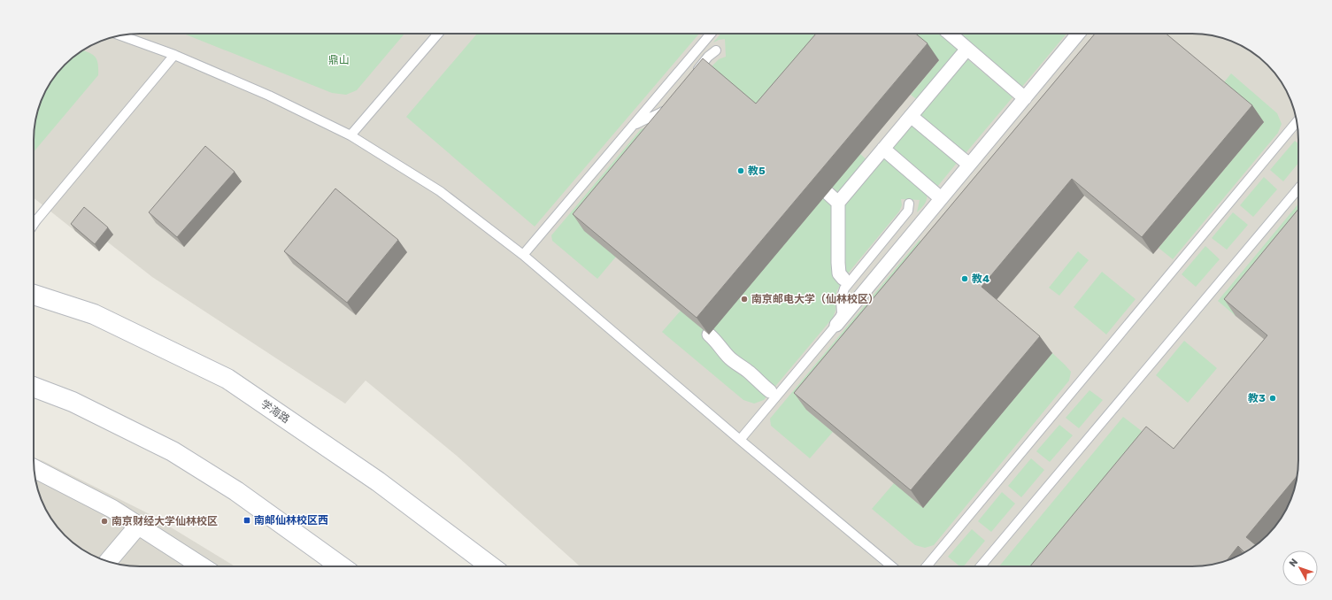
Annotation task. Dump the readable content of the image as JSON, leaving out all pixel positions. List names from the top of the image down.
{
  "streets": {
    "main road": ["学海路"]
  },
  "parks": ["鼎山"],
  "places": {
    "other": [
      "教5",
      "教4",
      "南京邮电大学（仙林校区）",
      "教3",
      "南京财经大学仙林校区"
    ],
    "transit": ["南邮仙林校区西"]
  },
  "north": "top left"
}
